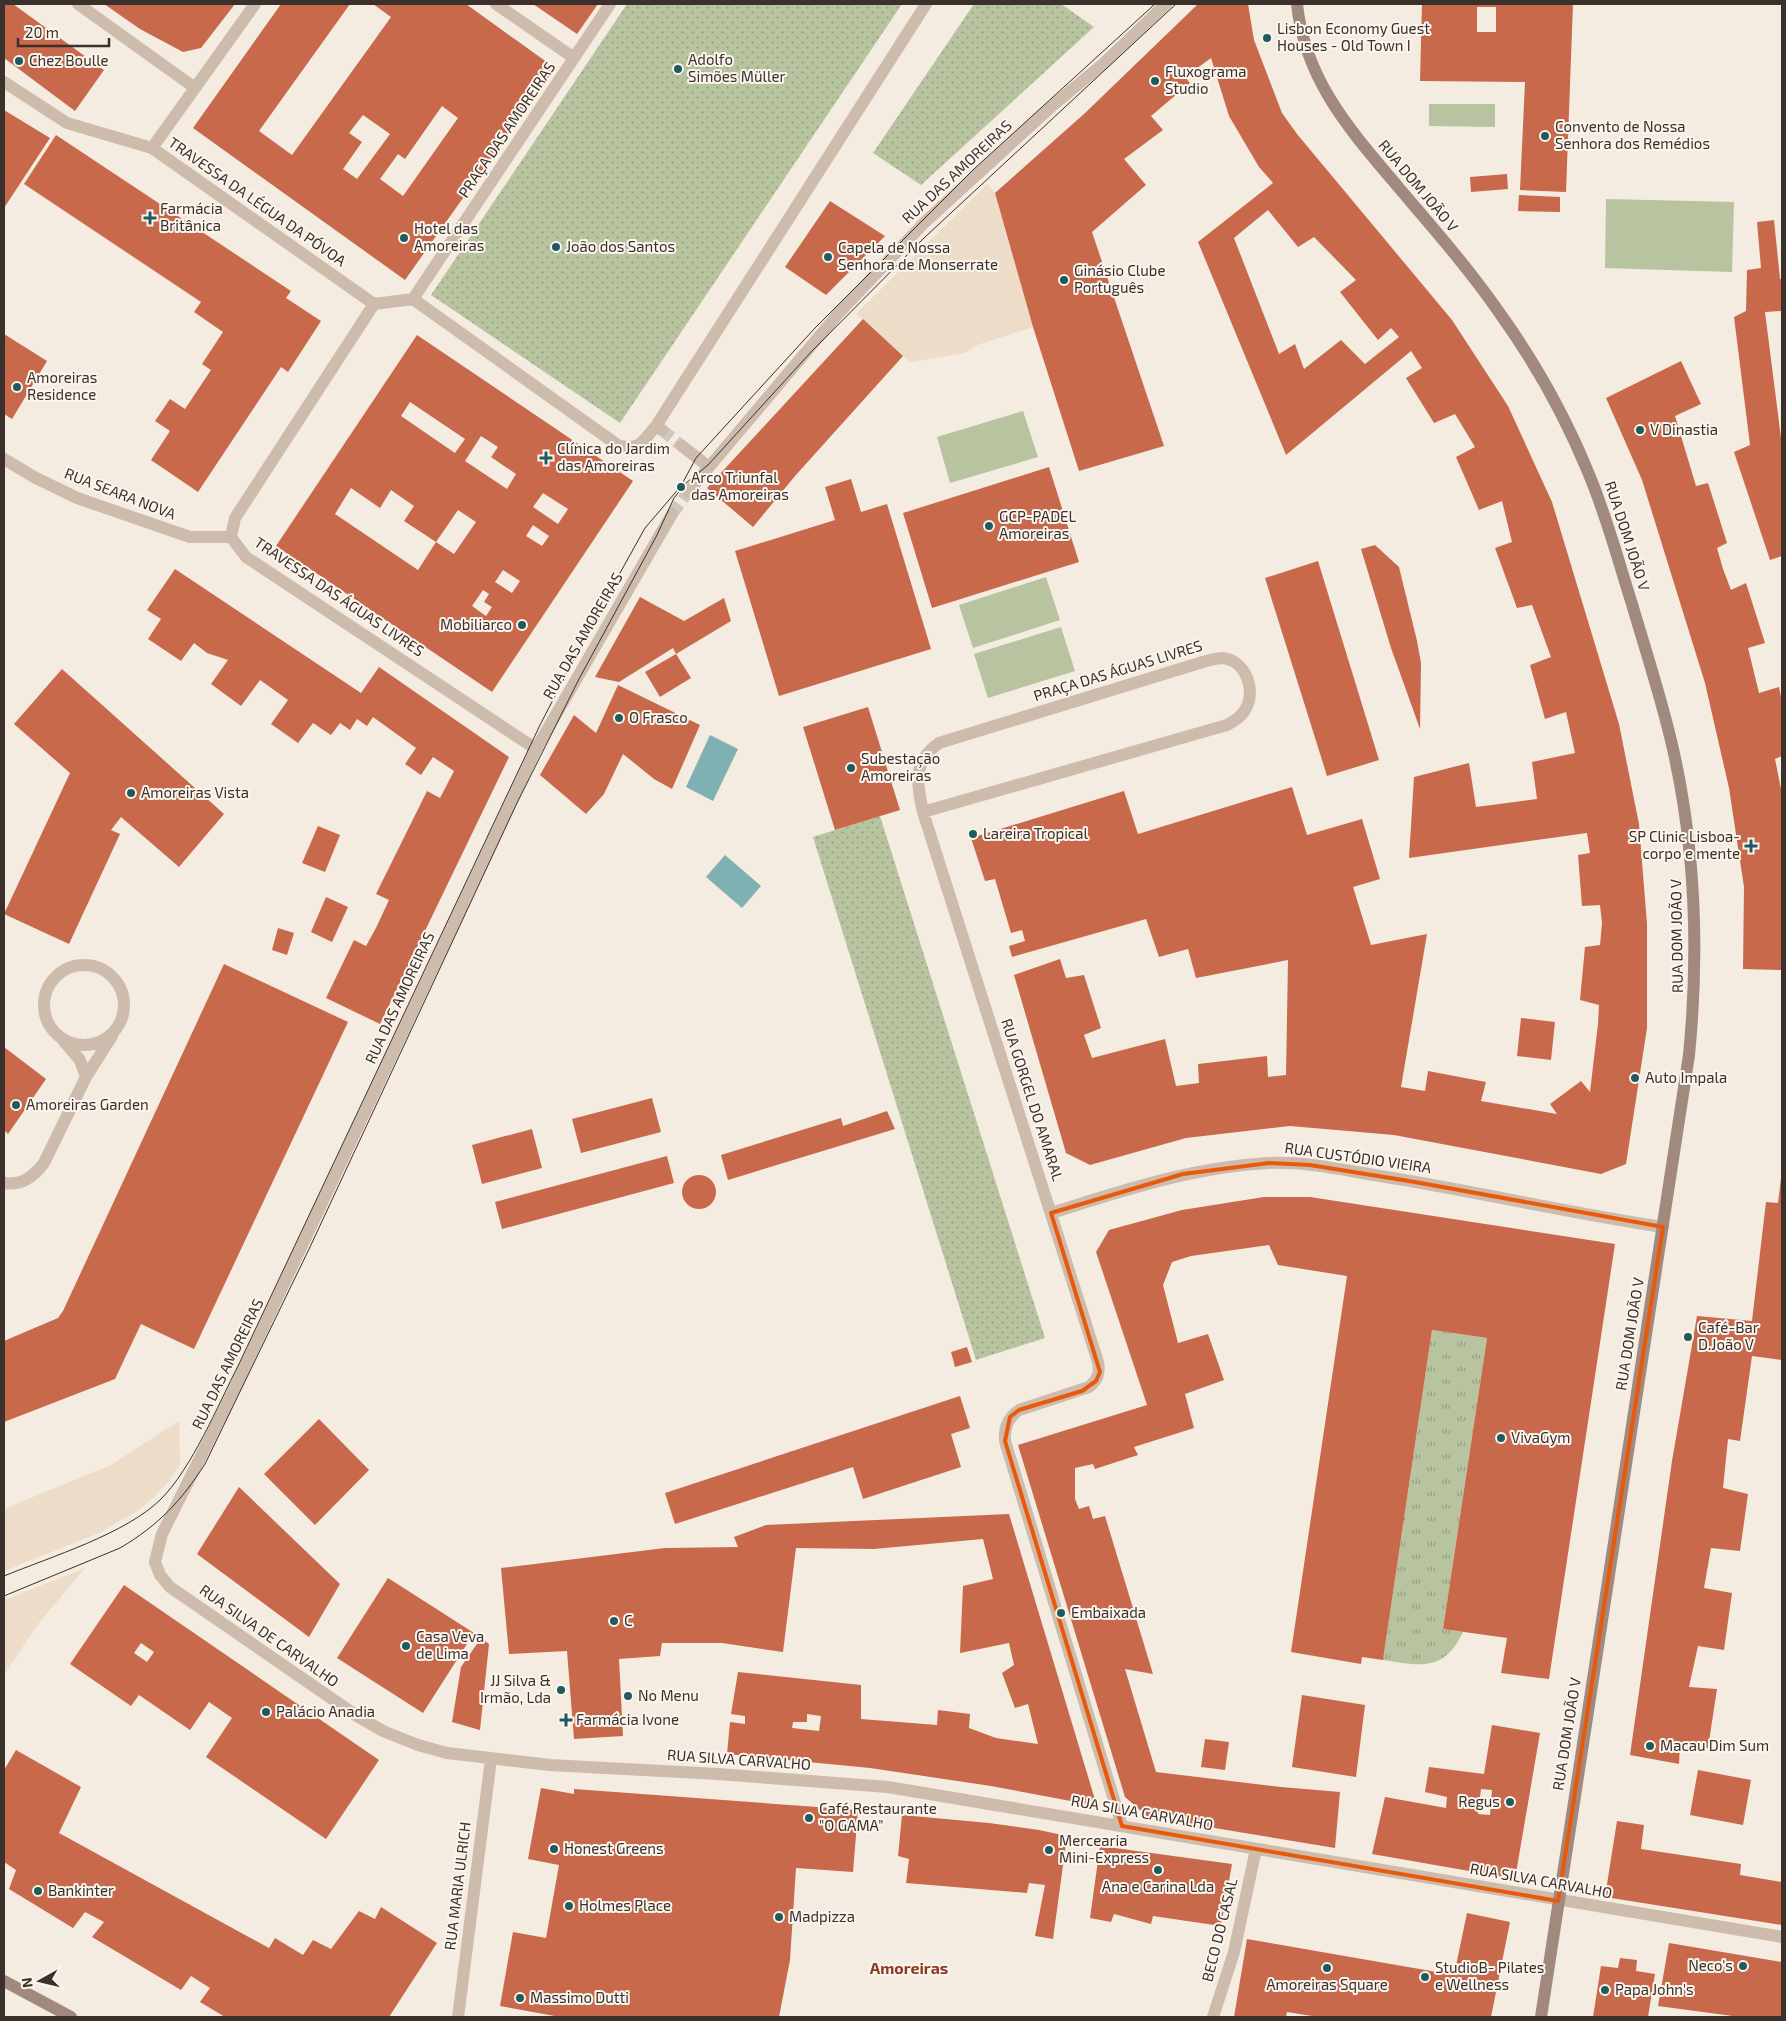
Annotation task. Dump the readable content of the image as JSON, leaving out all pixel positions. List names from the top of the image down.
{
  "streets": {
    "main road": ["RUA DOM JOÃO V"],
    "street": [
      "PRAÇA DAS AMOREIRAS",
      "RUA DAS AMOREIRAS",
      "TRAVESSA DA LÉGUA DA PÓVOA",
      "RUA SEARA NOVA",
      "TRAVESSA DAS ÁGUAS LIVRES",
      "PRAÇA DAS ÁGUAS LIVRES",
      "RUA GORGEL DO AMARAL",
      "RUA CUSTÓDIO VIEIRA",
      "RUA SILVA DE CARVALHO",
      "RUA SILVA CARVALHO",
      "RUA MARIA ULRICH",
      "BECO DO CASAL"
    ]
  },
  "crossings": [
    ["RUA DAS AMOREIRAS", "TRAVESSA DAS ÁGUAS LIVRES"],
    ["RUA DAS AMOREIRAS", "RUA SILVA DE CARVALHO"],
    ["RUA DOM JOÃO V", "RUA CUSTÓDIO VIEIRA"],
    ["RUA DOM JOÃO V", "RUA SILVA CARVALHO"],
    ["RUA SEARA NOVA", "TRAVESSA DAS ÁGUAS LIVRES"],
    ["PRAÇA DAS ÁGUAS LIVRES", "RUA GORGEL DO AMARAL"],
    ["RUA GORGEL DO AMARAL", "RUA CUSTÓDIO VIEIRA"],
    ["RUA GORGEL DO AMARAL", "RUA SILVA CARVALHO"],
    ["RUA SILVA DE CARVALHO", "RUA SILVA CARVALHO"],
    ["RUA SILVA DE CARVALHO", "RUA MARIA ULRICH"],
    ["RUA SILVA CARVALHO", "RUA MARIA ULRICH"],
    ["RUA SILVA CARVALHO", "BECO DO CASAL"]
  ],
  "districts": ["Amoreiras"],
  "places": {
    "other": [
      "Lisbon Economy Guest Houses - Old Town I",
      "Chez Boulle",
      "Adolfo Simões Müller",
      "Fluxograma Studio",
      "Convento de Nossa Senhora dos Remédios",
      "Hotel das Amoreiras",
      "João dos Santos",
      "Capela de Nossa Senhora de Monserrate",
      "Ginásio Clube Português",
      "Amoreiras Residence",
      "V Dinastia",
      "Arco Triunfal das Amoreiras",
      "GCP-PADEL Amoreiras",
      "Mobiliarco",
      "O Frasco",
      "Subestação Amoreiras",
      "Amoreiras Vista",
      "Lareira Tropical",
      "Auto Impala",
      "Amoreiras Garden",
      "Café-Bar D.João V",
      "VivaGym",
      "Embaixada",
      "C",
      "Casa Veva de Lima",
      "JJ Silva & Irmão, Lda",
      "No Menu",
      "Palácio Anadia",
      "Macau Dim Sum",
      "Regus",
      "Café Restaurante \"O GAMA\"",
      "Honest Greens",
      "Mercearia Mini-Express",
      "Ana e Carina Lda",
      "Bankinter",
      "Holmes Place",
      "Madpizza",
      "Neco's",
      "Amoreiras Square",
      "StudioB- Pilates e Wellness",
      "Papa John's",
      "Massimo Dutti"
    ],
    "health": [
      "Farmácia Britânica",
      "Clínica do Jardim das Amoreiras",
      "SP Clinic Lisboa- corpo e mente",
      "Farmácia Ivone"
    ]
  },
  "scale_bar": "20 m",
  "north": "left"
}
